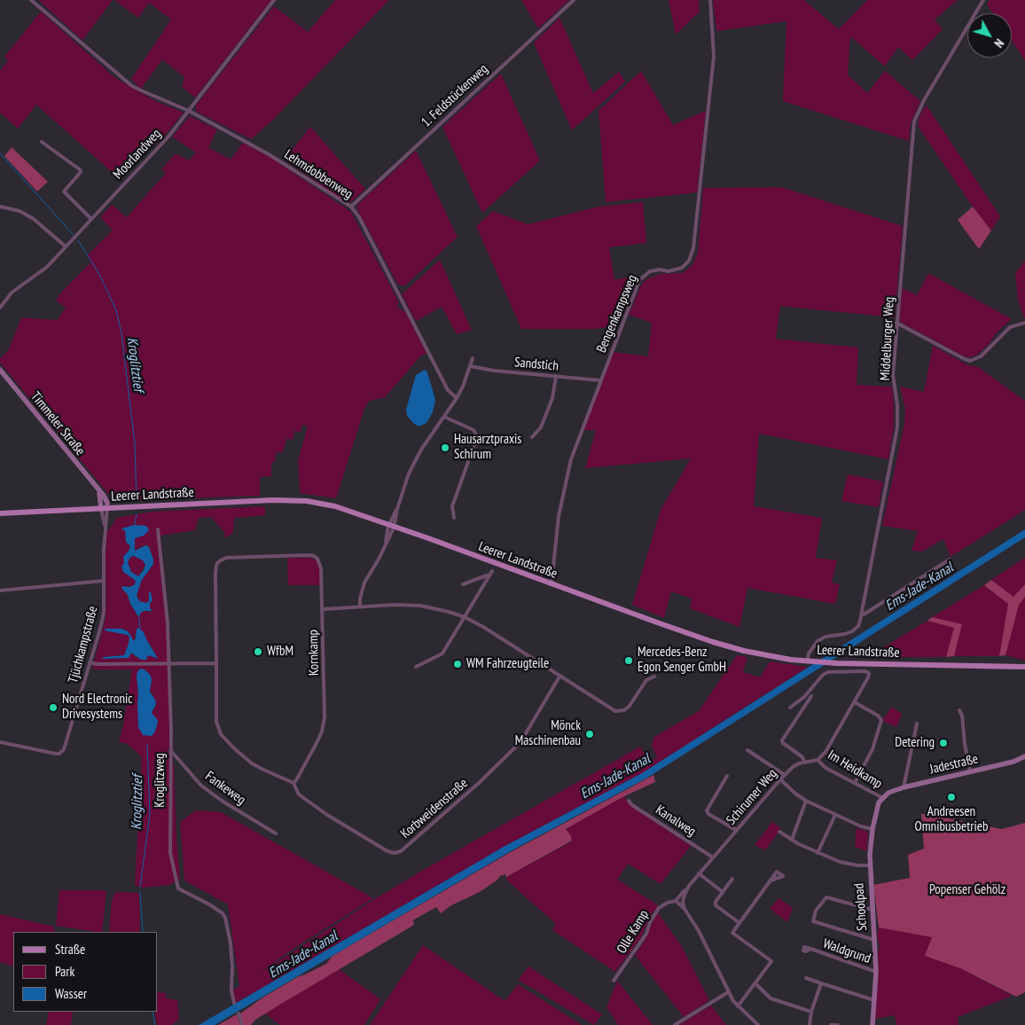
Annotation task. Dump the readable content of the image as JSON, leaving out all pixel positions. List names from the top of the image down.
{
  "streets": {
    "main road": ["Leerer Landstraße"],
    "street": [
      "1. Feldstückenweg",
      "Moorlandweg",
      "Lehmdobbenweg",
      "Bengenkampsweg",
      "Middelburger Weg",
      "Sandstich",
      "Timmeler Straße",
      "Tjüchkampstraße",
      "Kornkamp",
      "Jadestraße",
      "Im Heidkamp",
      "Kroglitzweg",
      "Fankeweg",
      "Schirumer Weg",
      "Korbweidenstraße",
      "Kanalweg",
      "Schoolpad",
      "Olle Kamp",
      "Waldgrund"
    ]
  },
  "crossings": [
    ["1. Feldstückenweg", "Lehmdobbenweg"],
    ["Moorlandweg", "Lehmdobbenweg"],
    ["Bengenkampsweg", "Sandstich"],
    ["Bengenkampsweg", "Leerer Landstraße"],
    ["Middelburger Weg", "Leerer Landstraße"],
    ["Timmeler Straße", "Leerer Landstraße"],
    ["Timmeler Straße", "Tjüchkampstraße"],
    ["Leerer Landstraße", "Tjüchkampstraße"],
    ["Kornkamp", "Korbweidenstraße"],
    ["Jadestraße", "Im Heidkamp"],
    ["Jadestraße", "Schoolpad"],
    ["Im Heidkamp", "Schirumer Weg"],
    ["Im Heidkamp", "Schoolpad"],
    ["Kroglitzweg", "Fankeweg"],
    ["Schirumer Weg", "Kanalweg"],
    ["Schirumer Weg", "Olle Kamp"],
    ["Schoolpad", "Waldgrund"]
  ],
  "water": ["Kroglitztief", "Ems-Jade-Kanal"],
  "parks": ["Popenser Gehölz"],
  "places": [
    "Hausarztpraxis Schirum",
    "WfbM",
    "Mercedes-Benz Egon Senger GmbH",
    "WM Fahrzeugteile",
    "Nord Electronic Drivesystems",
    "Mönck Maschinenbau",
    "Detering",
    "Andreesen Omnibusbetrieb"
  ],
  "legend": ["Straße", "Park", "Wasser"],
  "north": "bottom right"
}
